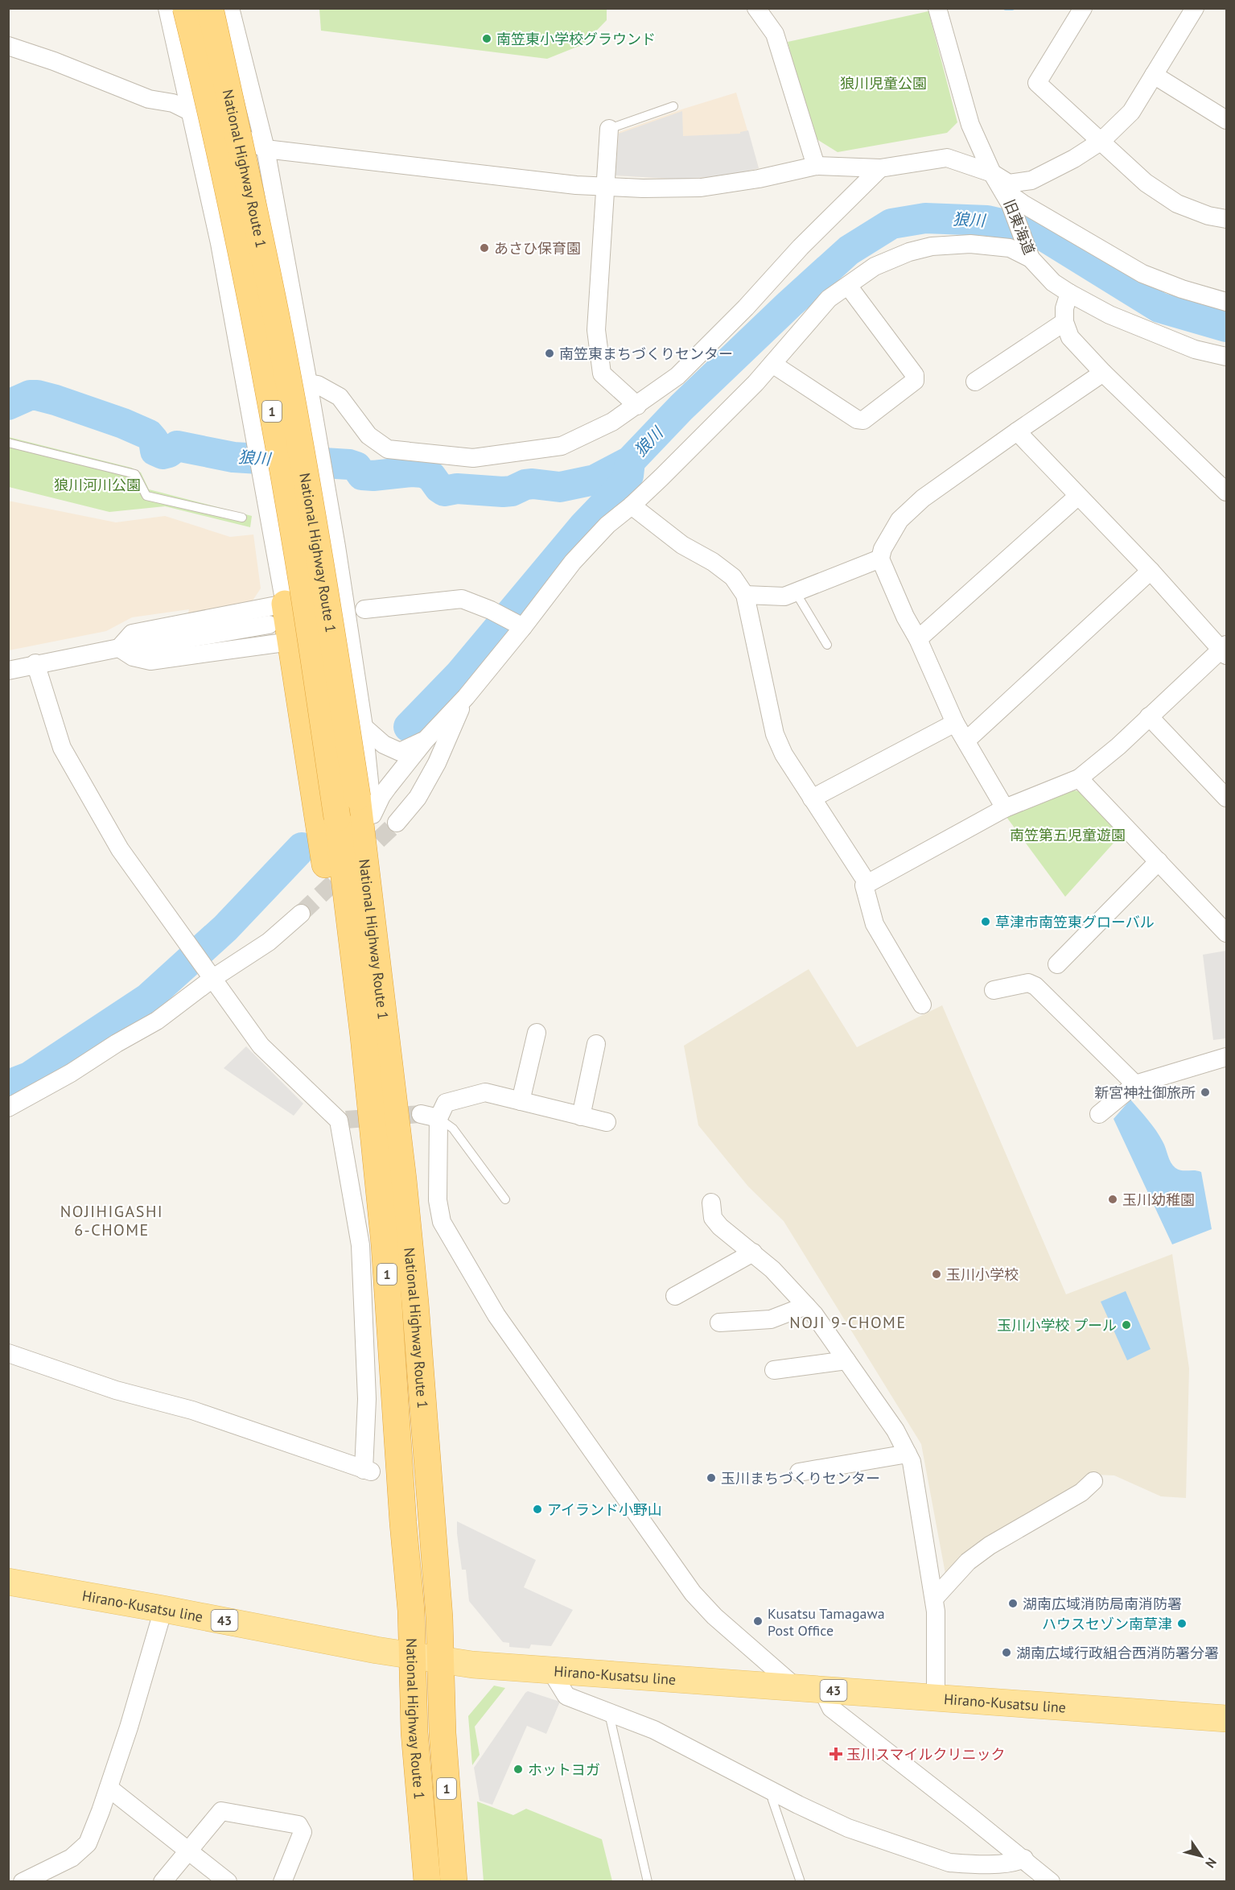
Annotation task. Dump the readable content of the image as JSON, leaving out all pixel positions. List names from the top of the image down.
{
  "streets": {
    "highway": ["National Highway Route 1", "1"],
    "main road": ["Hirano-Kusatsu line", "43"],
    "street": ["旧東海道"]
  },
  "crossings": [
    ["National Highway Route 1", "Hirano-Kusatsu line"]
  ],
  "districts": ["NOJIHIGASHI 6-CHOME", "NOJI 9-CHOME"],
  "water": ["狼川"],
  "parks": ["狼川児童公園", "狼川河川公園", "南笠第五児童遊園"],
  "places": {
    "other": [
      "南笠東小学校グラウンド",
      "あさひ保育園",
      "南笠東まちづくりセンター",
      "草津市南笠東グローバル",
      "新宮神社御旅所",
      "玉川幼稚園",
      "玉川小学校",
      "玉川小学校 プール",
      "玉川まちづくりセンター",
      "アイランド小野山",
      "湖南広域消防局南消防署",
      "Kusatsu Tamagawa Post Office",
      "ハウスセゾン南草津",
      "湖南広域行政組合西消防署分署",
      "ホットヨガ"
    ],
    "health": ["玉川スマイルクリニック"]
  },
  "north": "bottom right"
}
